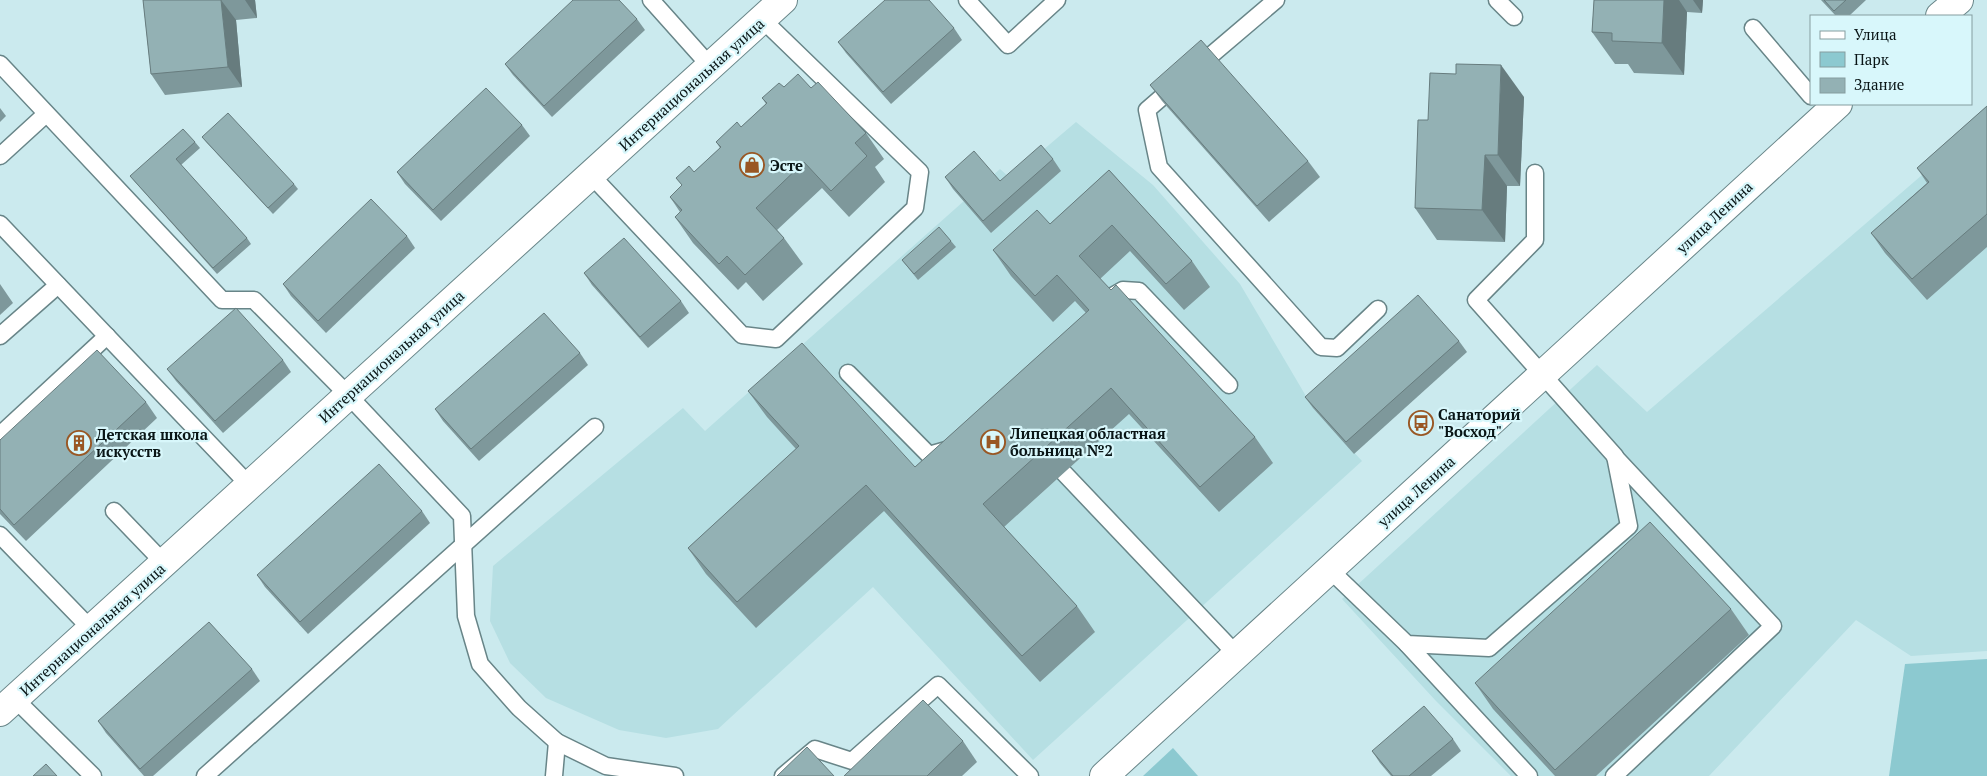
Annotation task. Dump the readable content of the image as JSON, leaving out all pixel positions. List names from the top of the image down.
{
  "streets": {
    "street": ["Интернациональная улица", "улица Ленина"]
  },
  "places": {
    "shop": ["Эсте"],
    "bus stop": ["Санаторий \"Восход\""],
    "hospital": ["Липецкая областная больница №2"],
    "building": ["Детская школа искусств"]
  },
  "legend": ["Улица", "Парк", "Здание"]
}
